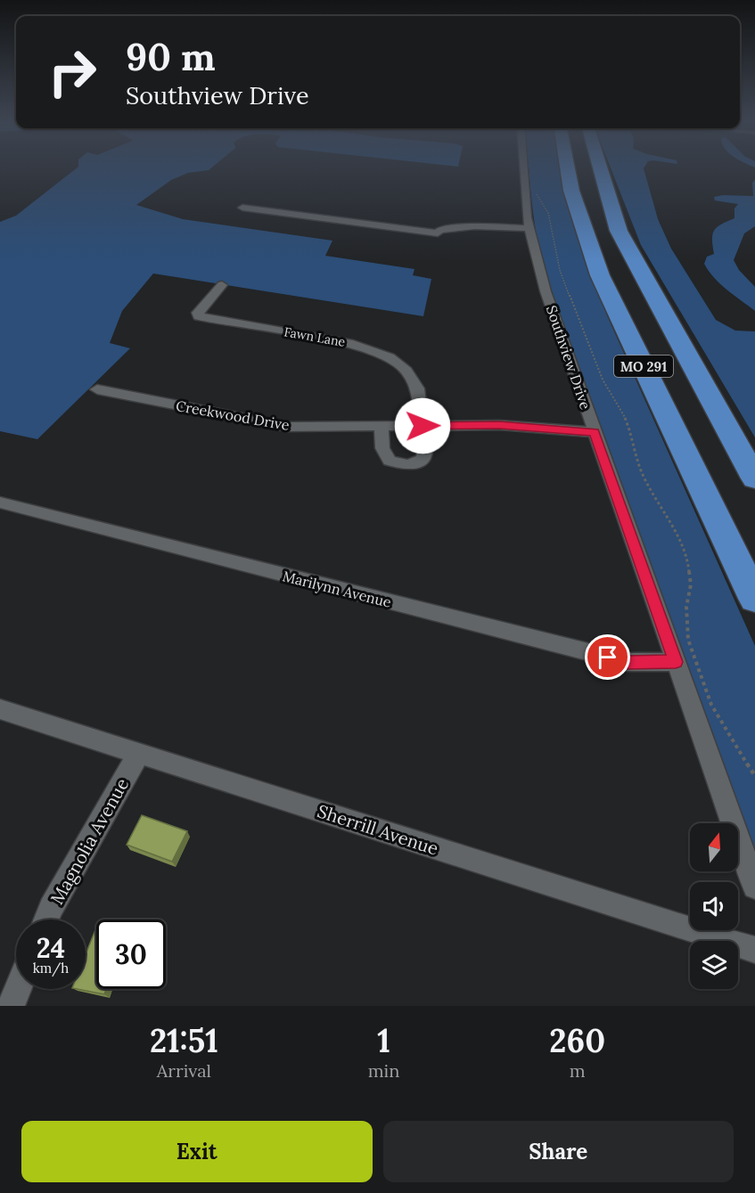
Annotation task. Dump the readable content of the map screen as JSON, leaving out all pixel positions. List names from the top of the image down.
{
  "streets": {
    "highway": ["MO 291"],
    "street": [
      "Fawn Lane",
      "Southview Drive",
      "Creekwood Drive",
      "Marilynn Avenue",
      "Sherrill Avenue",
      "Magnolia Avenue"
    ]
  },
  "crossings": [
    ["Fawn Lane", "Creekwood Drive"],
    ["Southview Drive", "Creekwood Drive"],
    ["Southview Drive", "Marilynn Avenue"],
    ["Sherrill Avenue", "Magnolia Avenue"]
  ],
  "north": "top",
  "page": {
    "turn": ["90 m", "Southview Drive"],
    "speed": "24 km/h",
    "limit": "30",
    "eta": [
      "21:51",
      "Arrival",
      "1",
      "min",
      "260",
      "m"
    ],
    "buttons": ["Exit", "Share"]
  }
}
